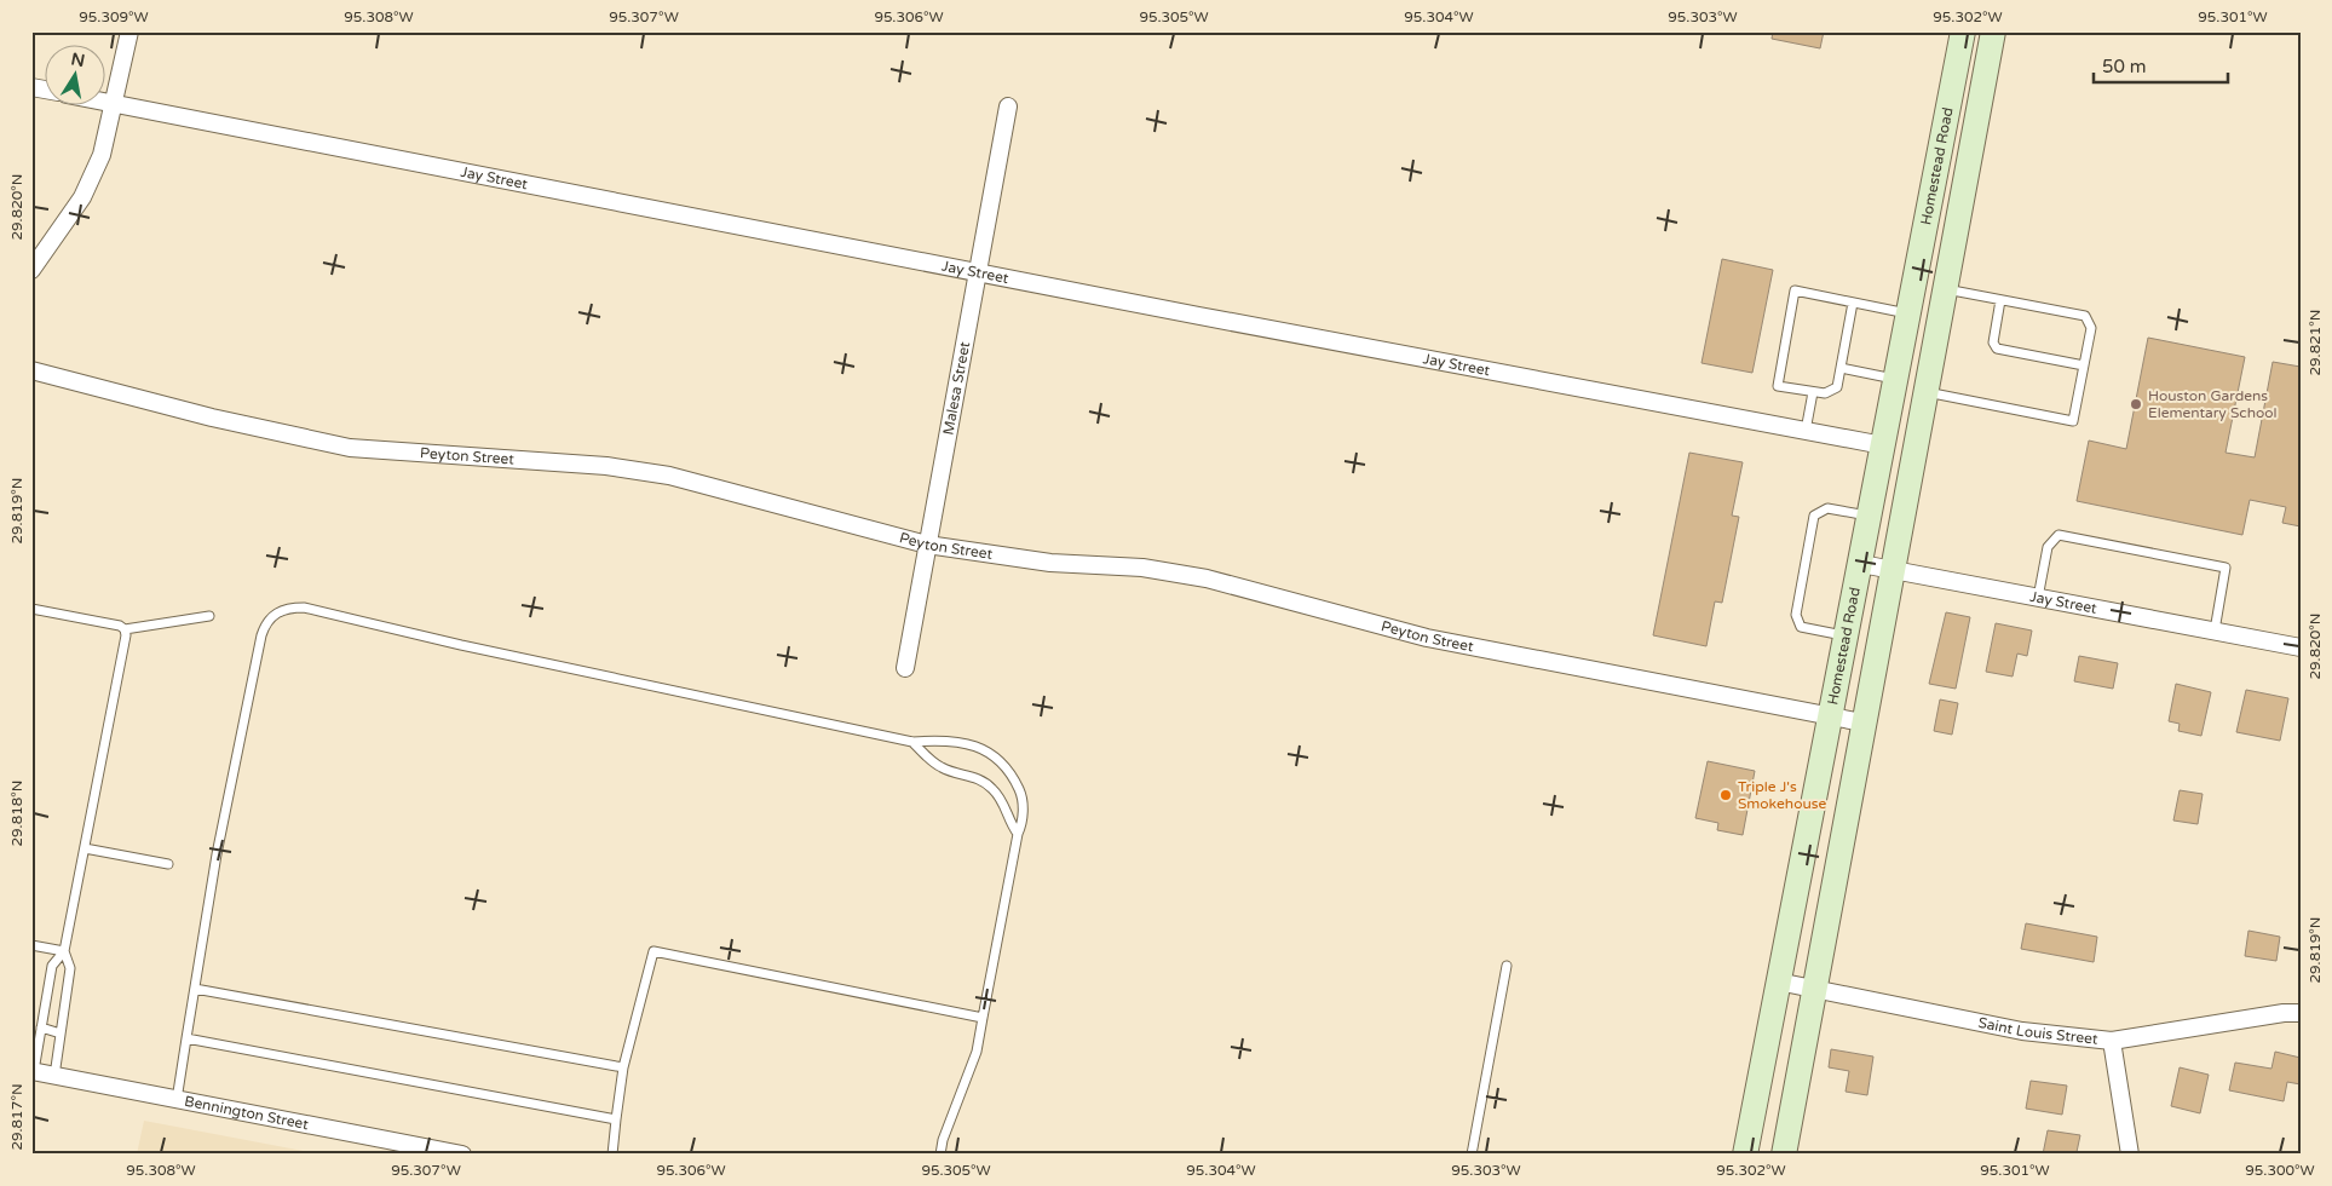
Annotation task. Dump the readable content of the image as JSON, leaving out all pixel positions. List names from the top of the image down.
{
  "streets": {
    "main road": ["Homestead Road"],
    "street": [
      "Jay Street",
      "Malesa Street",
      "Peyton Street",
      "Saint Louis Street",
      "Bennington Street"
    ]
  },
  "crossings": [
    ["Homestead Road", "Jay Street"],
    ["Homestead Road", "Peyton Street"],
    ["Homestead Road", "Saint Louis Street"],
    ["Jay Street", "Malesa Street"],
    ["Malesa Street", "Peyton Street"]
  ],
  "places": ["Houston Gardens Elementary School", "Triple J's Smokehouse"],
  "scale_bar": "50 m",
  "north": "top",
  "coordinates": [
    "95.309°W",
    "95.308°W",
    "95.307°W",
    "95.306°W",
    "95.305°W",
    "95.304°W",
    "95.303°W",
    "95.302°W",
    "95.301°W",
    "29.820°N",
    "29.821°N",
    "29.819°N",
    "29.818°N",
    "29.817°N",
    "95.300°W"
  ]
}
